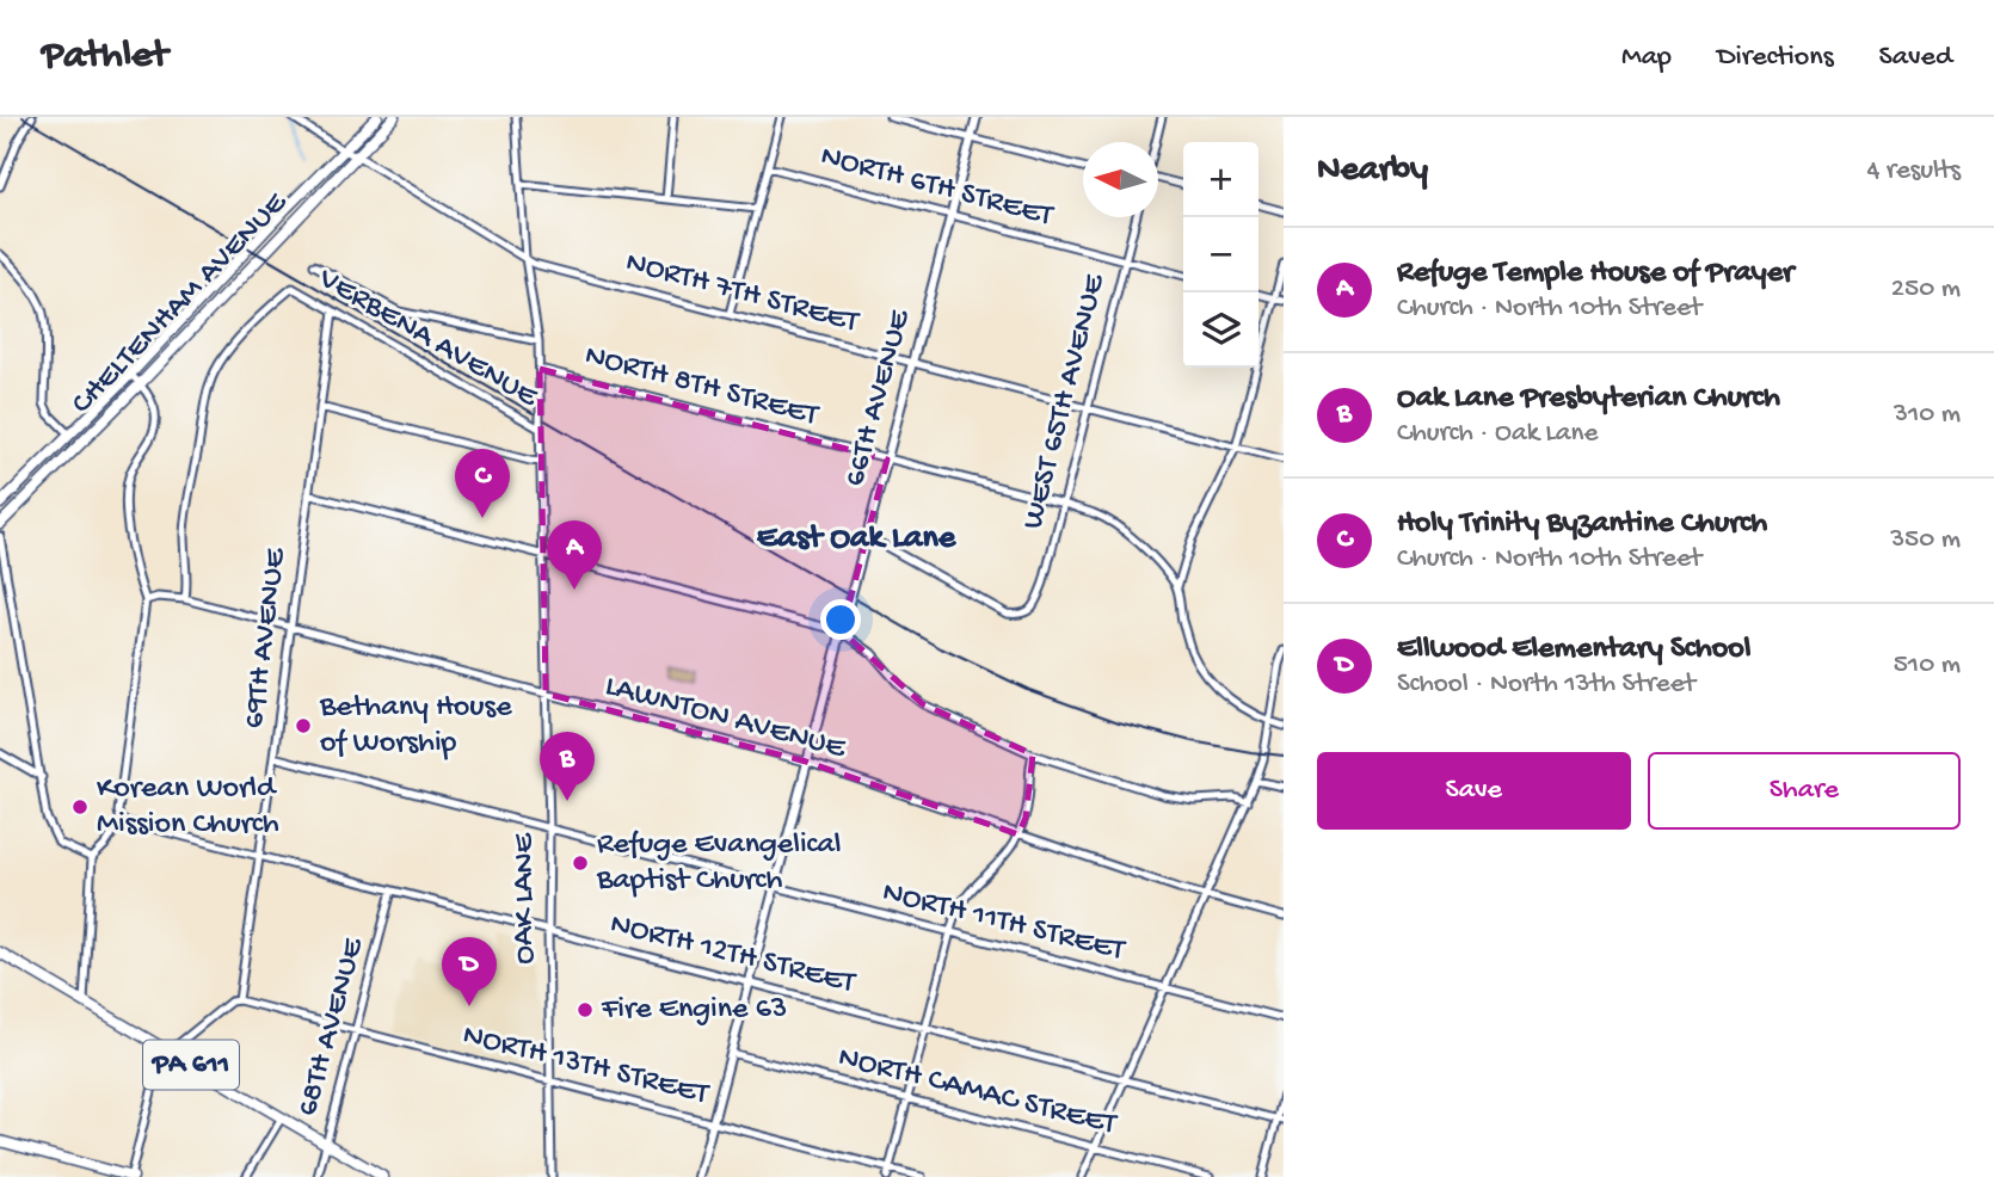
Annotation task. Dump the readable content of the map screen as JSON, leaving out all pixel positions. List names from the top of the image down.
{
  "streets": {
    "main road": ["CHELTENHAM AVENUE", "PA 611"],
    "street": [
      "NORTH 6TH STREET",
      "NORTH 7TH STREET",
      "VERBENA AVENUE",
      "NORTH 8TH STREET",
      "66TH AVENUE",
      "WEST 65TH AVENUE",
      "69TH AVENUE",
      "LAWNTON AVENUE",
      "OAK LANE",
      "NORTH 11TH STREET",
      "NORTH 12TH STREET",
      "68TH AVENUE",
      "NORTH 13TH STREET",
      "NORTH CAMAC STREET"
    ]
  },
  "crossings": [
    ["NORTH 6TH STREET", "66TH AVENUE"],
    ["NORTH 6TH STREET", "WEST 65TH AVENUE"],
    ["NORTH 7TH STREET", "CHELTENHAM AVENUE"],
    ["NORTH 7TH STREET", "66TH AVENUE"],
    ["NORTH 7TH STREET", "WEST 65TH AVENUE"],
    ["VERBENA AVENUE", "69TH AVENUE"],
    ["VERBENA AVENUE", "LAWNTON AVENUE"],
    ["VERBENA AVENUE", "OAK LANE"],
    ["NORTH 8TH STREET", "66TH AVENUE"],
    ["NORTH 8TH STREET", "WEST 65TH AVENUE"],
    ["NORTH 8TH STREET", "OAK LANE"],
    ["66TH AVENUE", "WEST 65TH AVENUE"],
    ["66TH AVENUE", "LAWNTON AVENUE"],
    ["66TH AVENUE", "NORTH 11TH STREET"],
    ["66TH AVENUE", "NORTH 12TH STREET"],
    ["66TH AVENUE", "NORTH 13TH STREET"],
    ["66TH AVENUE", "NORTH CAMAC STREET"],
    ["69TH AVENUE", "LAWNTON AVENUE"],
    ["69TH AVENUE", "NORTH 11TH STREET"],
    ["69TH AVENUE", "NORTH 12TH STREET"],
    ["69TH AVENUE", "NORTH 13TH STREET"],
    ["LAWNTON AVENUE", "OAK LANE"],
    ["OAK LANE", "NORTH 11TH STREET"],
    ["OAK LANE", "NORTH 12TH STREET"],
    ["OAK LANE", "NORTH 13TH STREET"],
    ["NORTH 12TH STREET", "68TH AVENUE"],
    ["68TH AVENUE", "PA 611"],
    ["68TH AVENUE", "NORTH 13TH STREET"]
  ],
  "districts": ["East Oak Lane"],
  "places": [
    "Bethany House of Worship",
    "Korean World Mission Church",
    "Refuge Evangelical Baptist Church",
    "Fire Engine 63"
  ],
  "north": "left",
  "page": {
    "header": "Pathlet",
    "nav": ["Map", "Directions", "Saved"],
    "heading": ["Nearby", "4 results"],
    "map_buttons": ["+", "−"],
    "list": [
      {
        "mark": "A",
        "name": "Refuge Temple House of Prayer",
        "note": "Church · North 10th Street",
        "value": "250 m"
      },
      {
        "mark": "B",
        "name": "Oak Lane Presbyterian Church",
        "note": "Church · Oak Lane",
        "value": "310 m"
      },
      {
        "mark": "C",
        "name": "Holy Trinity Byzantine Church",
        "note": "Church · North 10th Street",
        "value": "350 m"
      },
      {
        "mark": "D",
        "name": "Ellwood Elementary School",
        "note": "School · North 13th Street",
        "value": "510 m"
      }
    ],
    "pins": [
      "C",
      "A",
      "B",
      "D"
    ],
    "buttons": ["Save", "Share"]
  }
}
